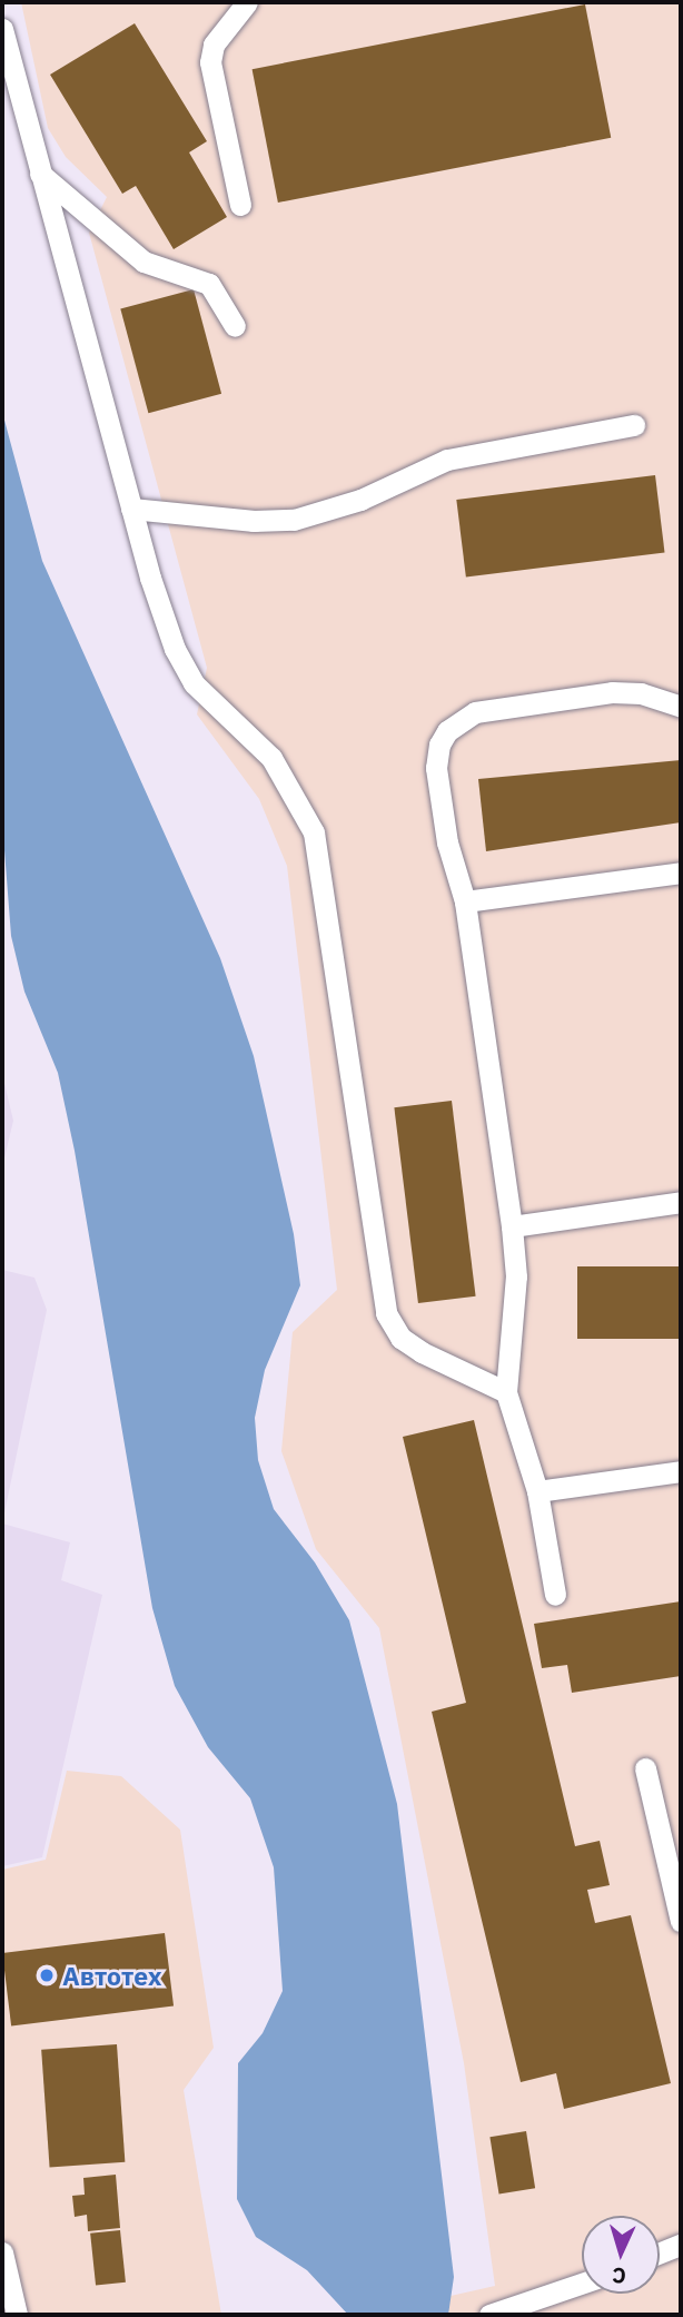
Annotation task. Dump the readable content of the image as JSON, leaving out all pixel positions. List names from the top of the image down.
{
  "places": ["Автотех"],
  "north": "bottom"
}
